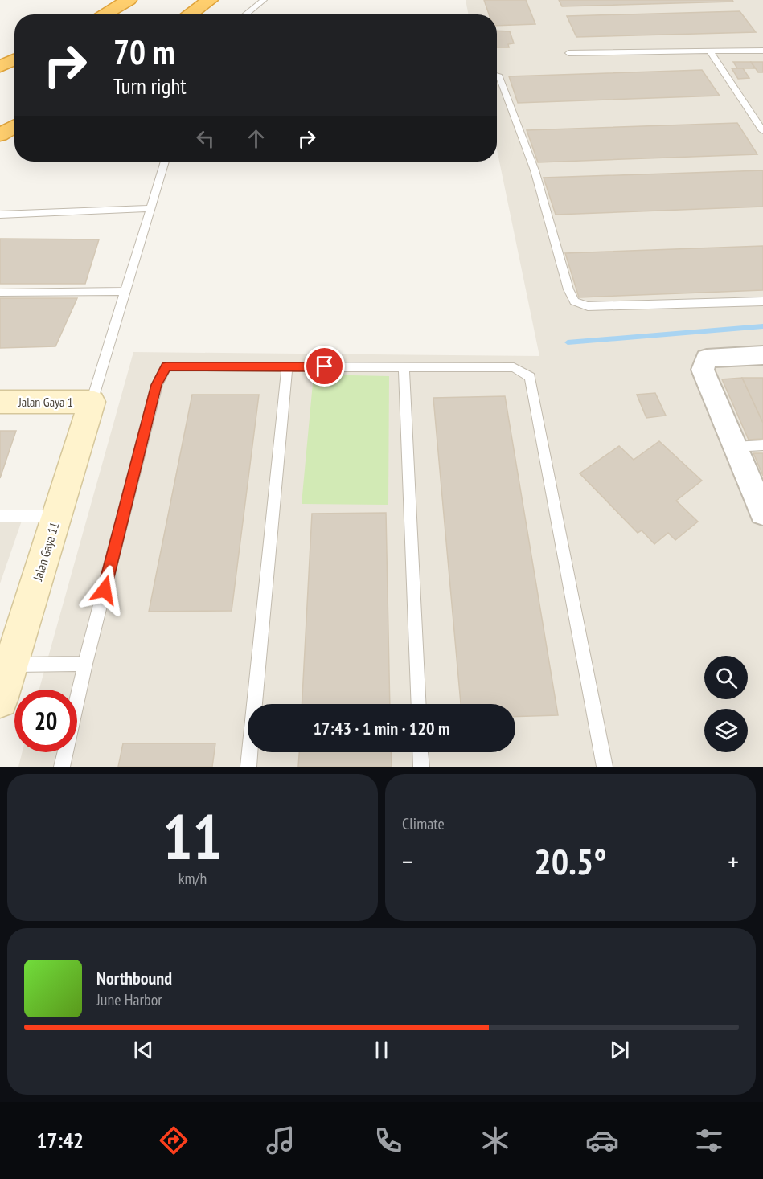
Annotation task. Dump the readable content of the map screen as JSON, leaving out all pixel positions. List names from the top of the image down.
{
  "streets": {
    "street": ["Jalan Gaya 1", "Jalan Gaya 11"]
  },
  "crossings": [
    ["Jalan Gaya 1", "Jalan Gaya 11"]
  ],
  "page": {
    "turn": ["70 m", "Turn right"],
    "limit": "20",
    "trip": "17:43 · 1 min · 120 m",
    "tile": [
      ["11", "km/h"],
      "Climate"
    ],
    "heat": ["−", "20.5°", "+"],
    "song": ["Northbound", "June Harbor"],
    "tabs": "17:42"
  }
}
